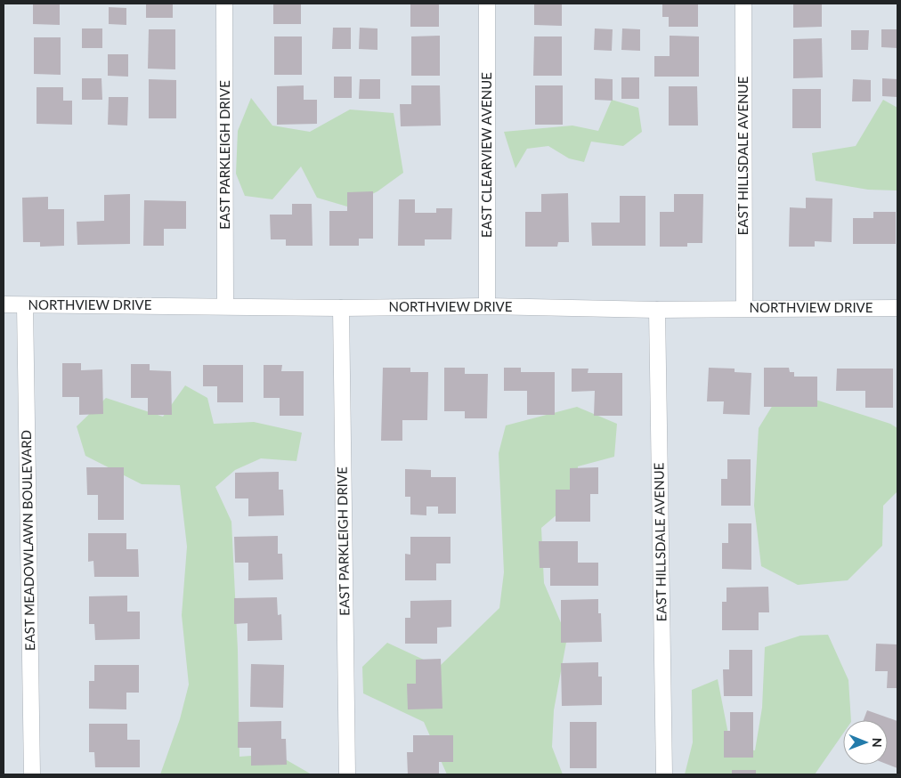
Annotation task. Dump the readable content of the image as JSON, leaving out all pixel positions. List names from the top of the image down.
{
  "streets": {
    "street": [
      "EAST PARKLEIGH DRIVE",
      "EAST CLEARVIEW AVENUE",
      "EAST HILLSDALE AVENUE",
      "NORTHVIEW DRIVE",
      "EAST MEADOWLAWN BOULEVARD"
    ]
  },
  "crossings": [
    ["EAST PARKLEIGH DRIVE", "NORTHVIEW DRIVE"],
    ["EAST CLEARVIEW AVENUE", "NORTHVIEW DRIVE"],
    ["EAST HILLSDALE AVENUE", "NORTHVIEW DRIVE"],
    ["NORTHVIEW DRIVE", "EAST MEADOWLAWN BOULEVARD"]
  ],
  "north": "right"
}
